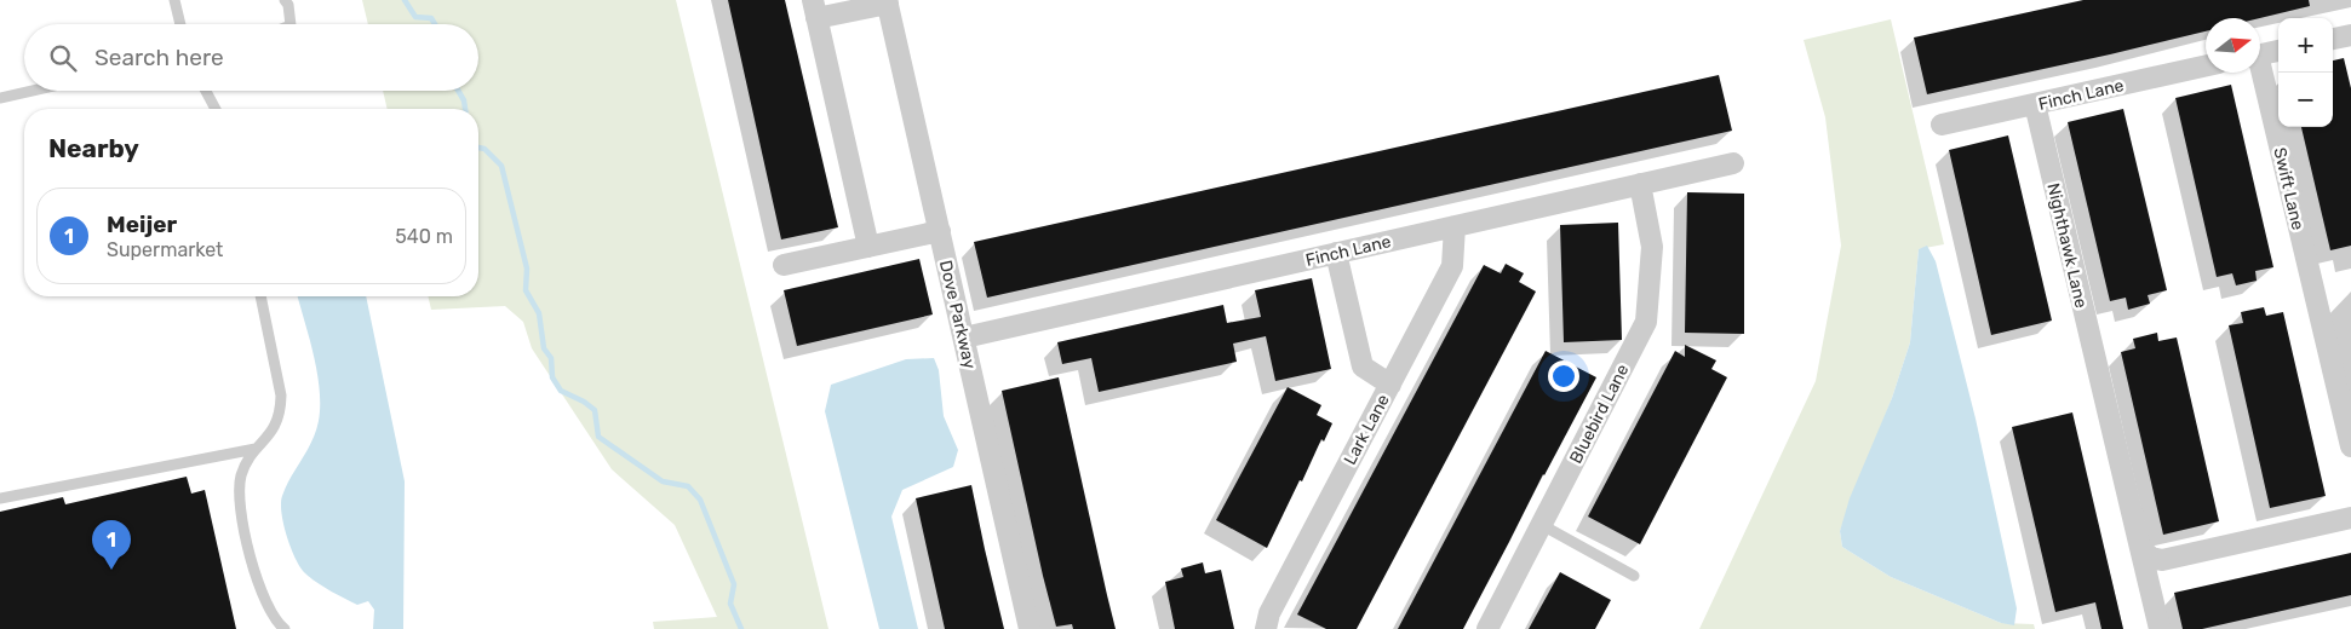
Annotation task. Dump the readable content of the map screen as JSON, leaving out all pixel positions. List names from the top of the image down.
{
  "streets": {
    "street": [
      "Finch Lane",
      "Swift Lane",
      "Nighthawk Lane",
      "Dove Parkway",
      "Bluebird Lane",
      "Lark Lane"
    ]
  },
  "crossings": [
    ["Finch Lane", "Nighthawk Lane"],
    ["Finch Lane", "Dove Parkway"],
    ["Finch Lane", "Bluebird Lane"],
    ["Finch Lane", "Lark Lane"]
  ],
  "north": "right",
  "page": {
    "map_buttons": ["+", "−"],
    "search": "Search here",
    "heading": "Nearby",
    "list": [
      {
        "mark": "1",
        "name": "Meijer",
        "note": "Supermarket",
        "value": "540 m"
      }
    ],
    "pins": "1"
  }
}
